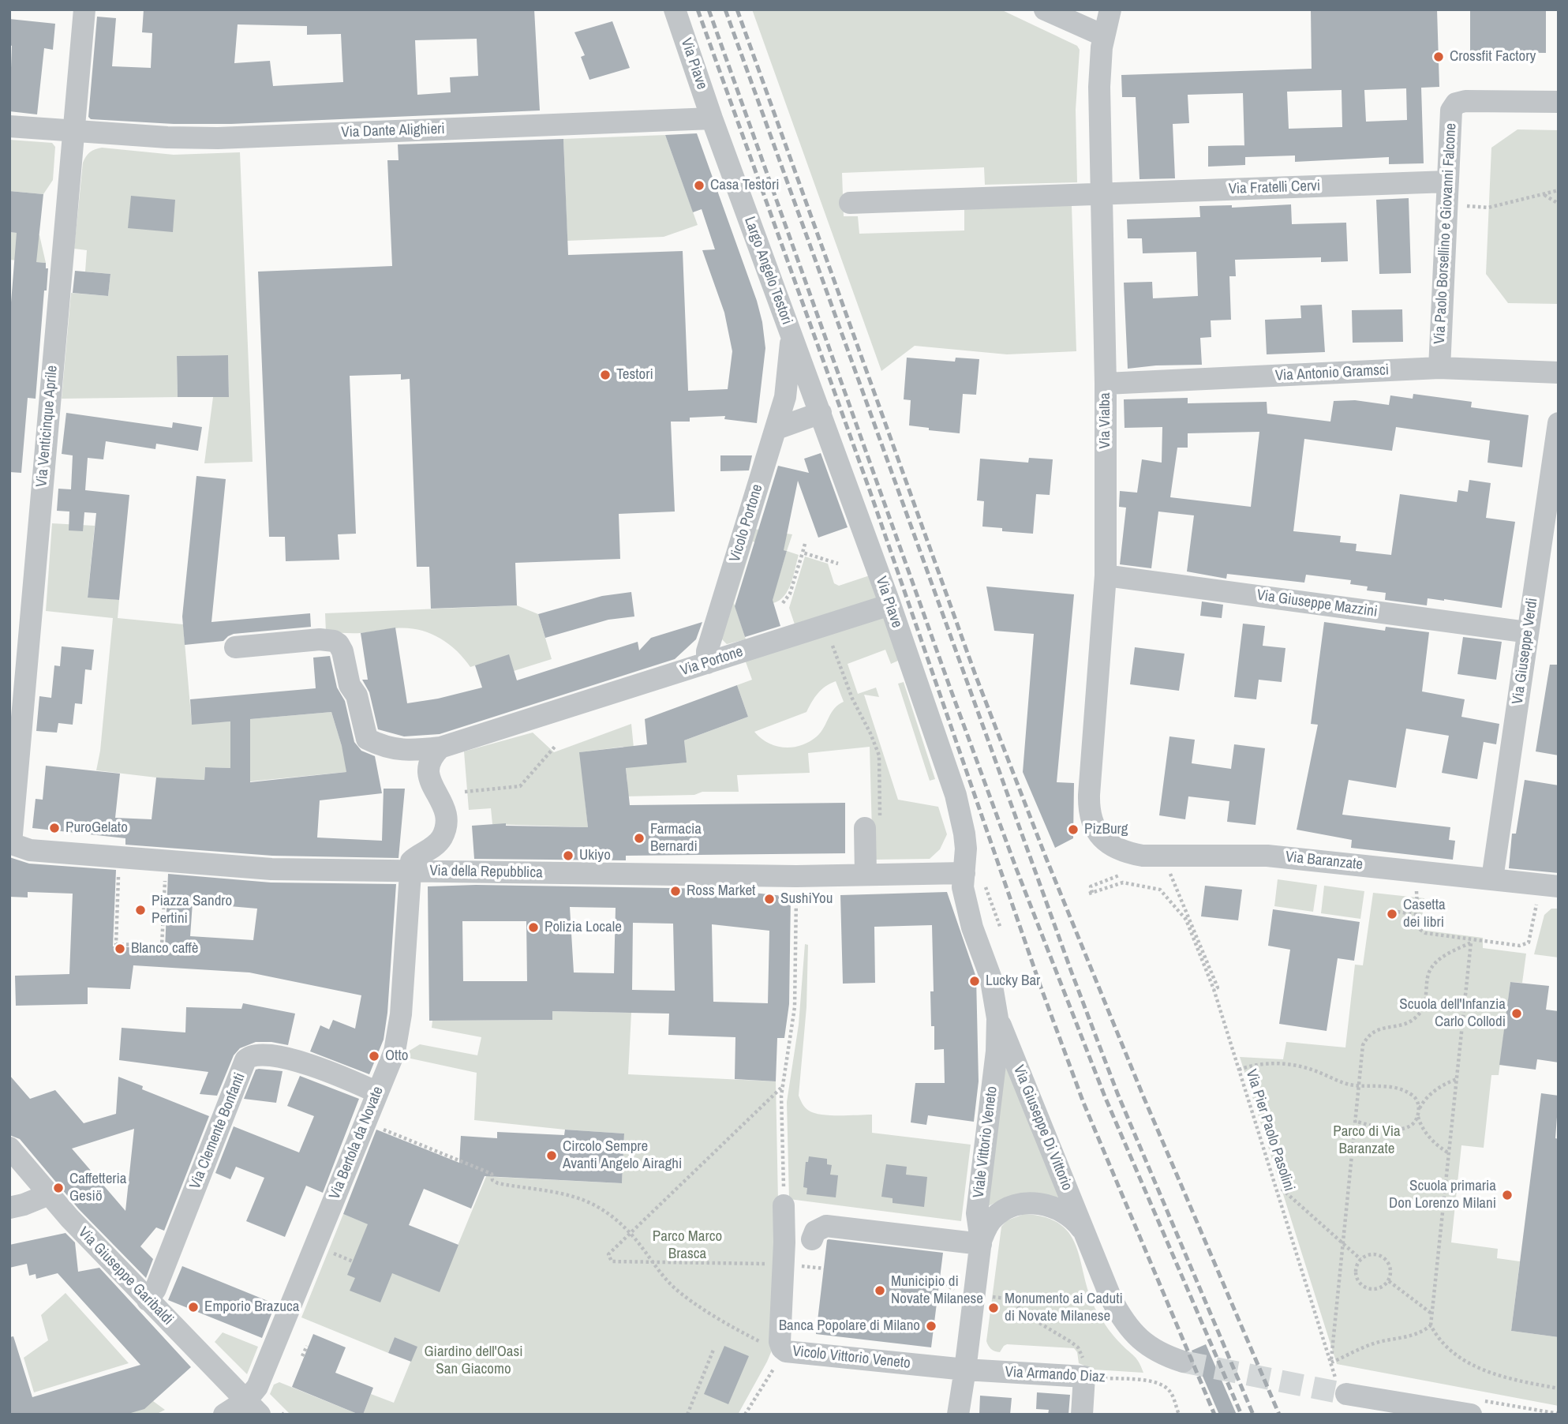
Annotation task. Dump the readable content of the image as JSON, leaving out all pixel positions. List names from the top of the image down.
{
  "streets": {
    "street": [
      "Via Piave",
      "Via Dante Alighieri",
      "Via Fratelli Cervi",
      "Via Paolo Borsellino e Giovanni Falcone",
      "Largo Angelo Testori",
      "Via Antonio Gramsci",
      "Via Vialba",
      "Via Venticinque Aprile",
      "Vicolo Portone",
      "Via Giuseppe Mazzini",
      "Via Giuseppe Verdi",
      "Via Portone",
      "Via Baranzate",
      "Via della Repubblica",
      "Via Giuseppe Di Vittorio",
      "Via Clemente Bonfanti",
      "Viale Vittorio Veneto",
      "Via Bertola da Novate",
      "Via Giuseppe Garibaldi",
      "Vicolo Vittorio Veneto",
      "Via Armando Diaz"
    ],
    "path": ["Via Pier Paolo Pasolini"]
  },
  "crossings": [
    ["Via Piave", "Via Dante Alighieri"],
    ["Via Piave", "Largo Angelo Testori"],
    ["Via Piave", "Via Portone"],
    ["Via Piave", "Via della Repubblica"],
    ["Via Piave", "Viale Vittorio Veneto"],
    ["Via Dante Alighieri", "Largo Angelo Testori"],
    ["Via Dante Alighieri", "Via Venticinque Aprile"],
    ["Via Fratelli Cervi", "Via Paolo Borsellino e Giovanni Falcone"],
    ["Via Fratelli Cervi", "Via Vialba"],
    ["Via Paolo Borsellino e Giovanni Falcone", "Via Antonio Gramsci"],
    ["Largo Angelo Testori", "Vicolo Portone"],
    ["Via Antonio Gramsci", "Via Vialba"],
    ["Via Vialba", "Via Giuseppe Mazzini"],
    ["Via Vialba", "Via Baranzate"],
    ["Via Venticinque Aprile", "Via della Repubblica"],
    ["Vicolo Portone", "Via Portone"],
    ["Via Giuseppe Mazzini", "Via Giuseppe Verdi"],
    ["Via Giuseppe Verdi", "Via Baranzate"],
    ["Via della Repubblica", "Viale Vittorio Veneto"],
    ["Via della Repubblica", "Via Bertola da Novate"],
    ["Via Giuseppe Di Vittorio", "Viale Vittorio Veneto"],
    ["Via Clemente Bonfanti", "Via Bertola da Novate"],
    ["Via Clemente Bonfanti", "Via Giuseppe Garibaldi"],
    ["Viale Vittorio Veneto", "Vicolo Vittorio Veneto"],
    ["Viale Vittorio Veneto", "Via Armando Diaz"],
    ["Via Bertola da Novate", "Via Giuseppe Garibaldi"],
    ["Vicolo Vittorio Veneto", "Via Armando Diaz"]
  ],
  "parks": ["Parco di Via Baranzate", "Parco Marco Brasca", "Giardino dell'Oasi San Giacomo"],
  "places": [
    "Crossfit Factory",
    "Casa Testori",
    "Testori",
    "PuroGelato",
    "PizBurg",
    "Farmacia Bernardi",
    "Ukiyo",
    "Ross Market",
    "SushiYou",
    "Piazza Sandro Pertini",
    "Casetta dei libri",
    "Polizia Locale",
    "Blanco caffè",
    "Lucky Bar",
    "Scuola dell'Infanzia Carlo Collodi",
    "Otto",
    "Circolo Sempre Avanti Angelo Airaghi",
    "Caffetteria Gesiö",
    "Scuola primaria Don Lorenzo Milani",
    "Municipio di Novate Milanese",
    "Emporio Brazuca",
    "Monumento ai Caduti di Novate Milanese",
    "Banca Popolare di Milano"
  ]
}
